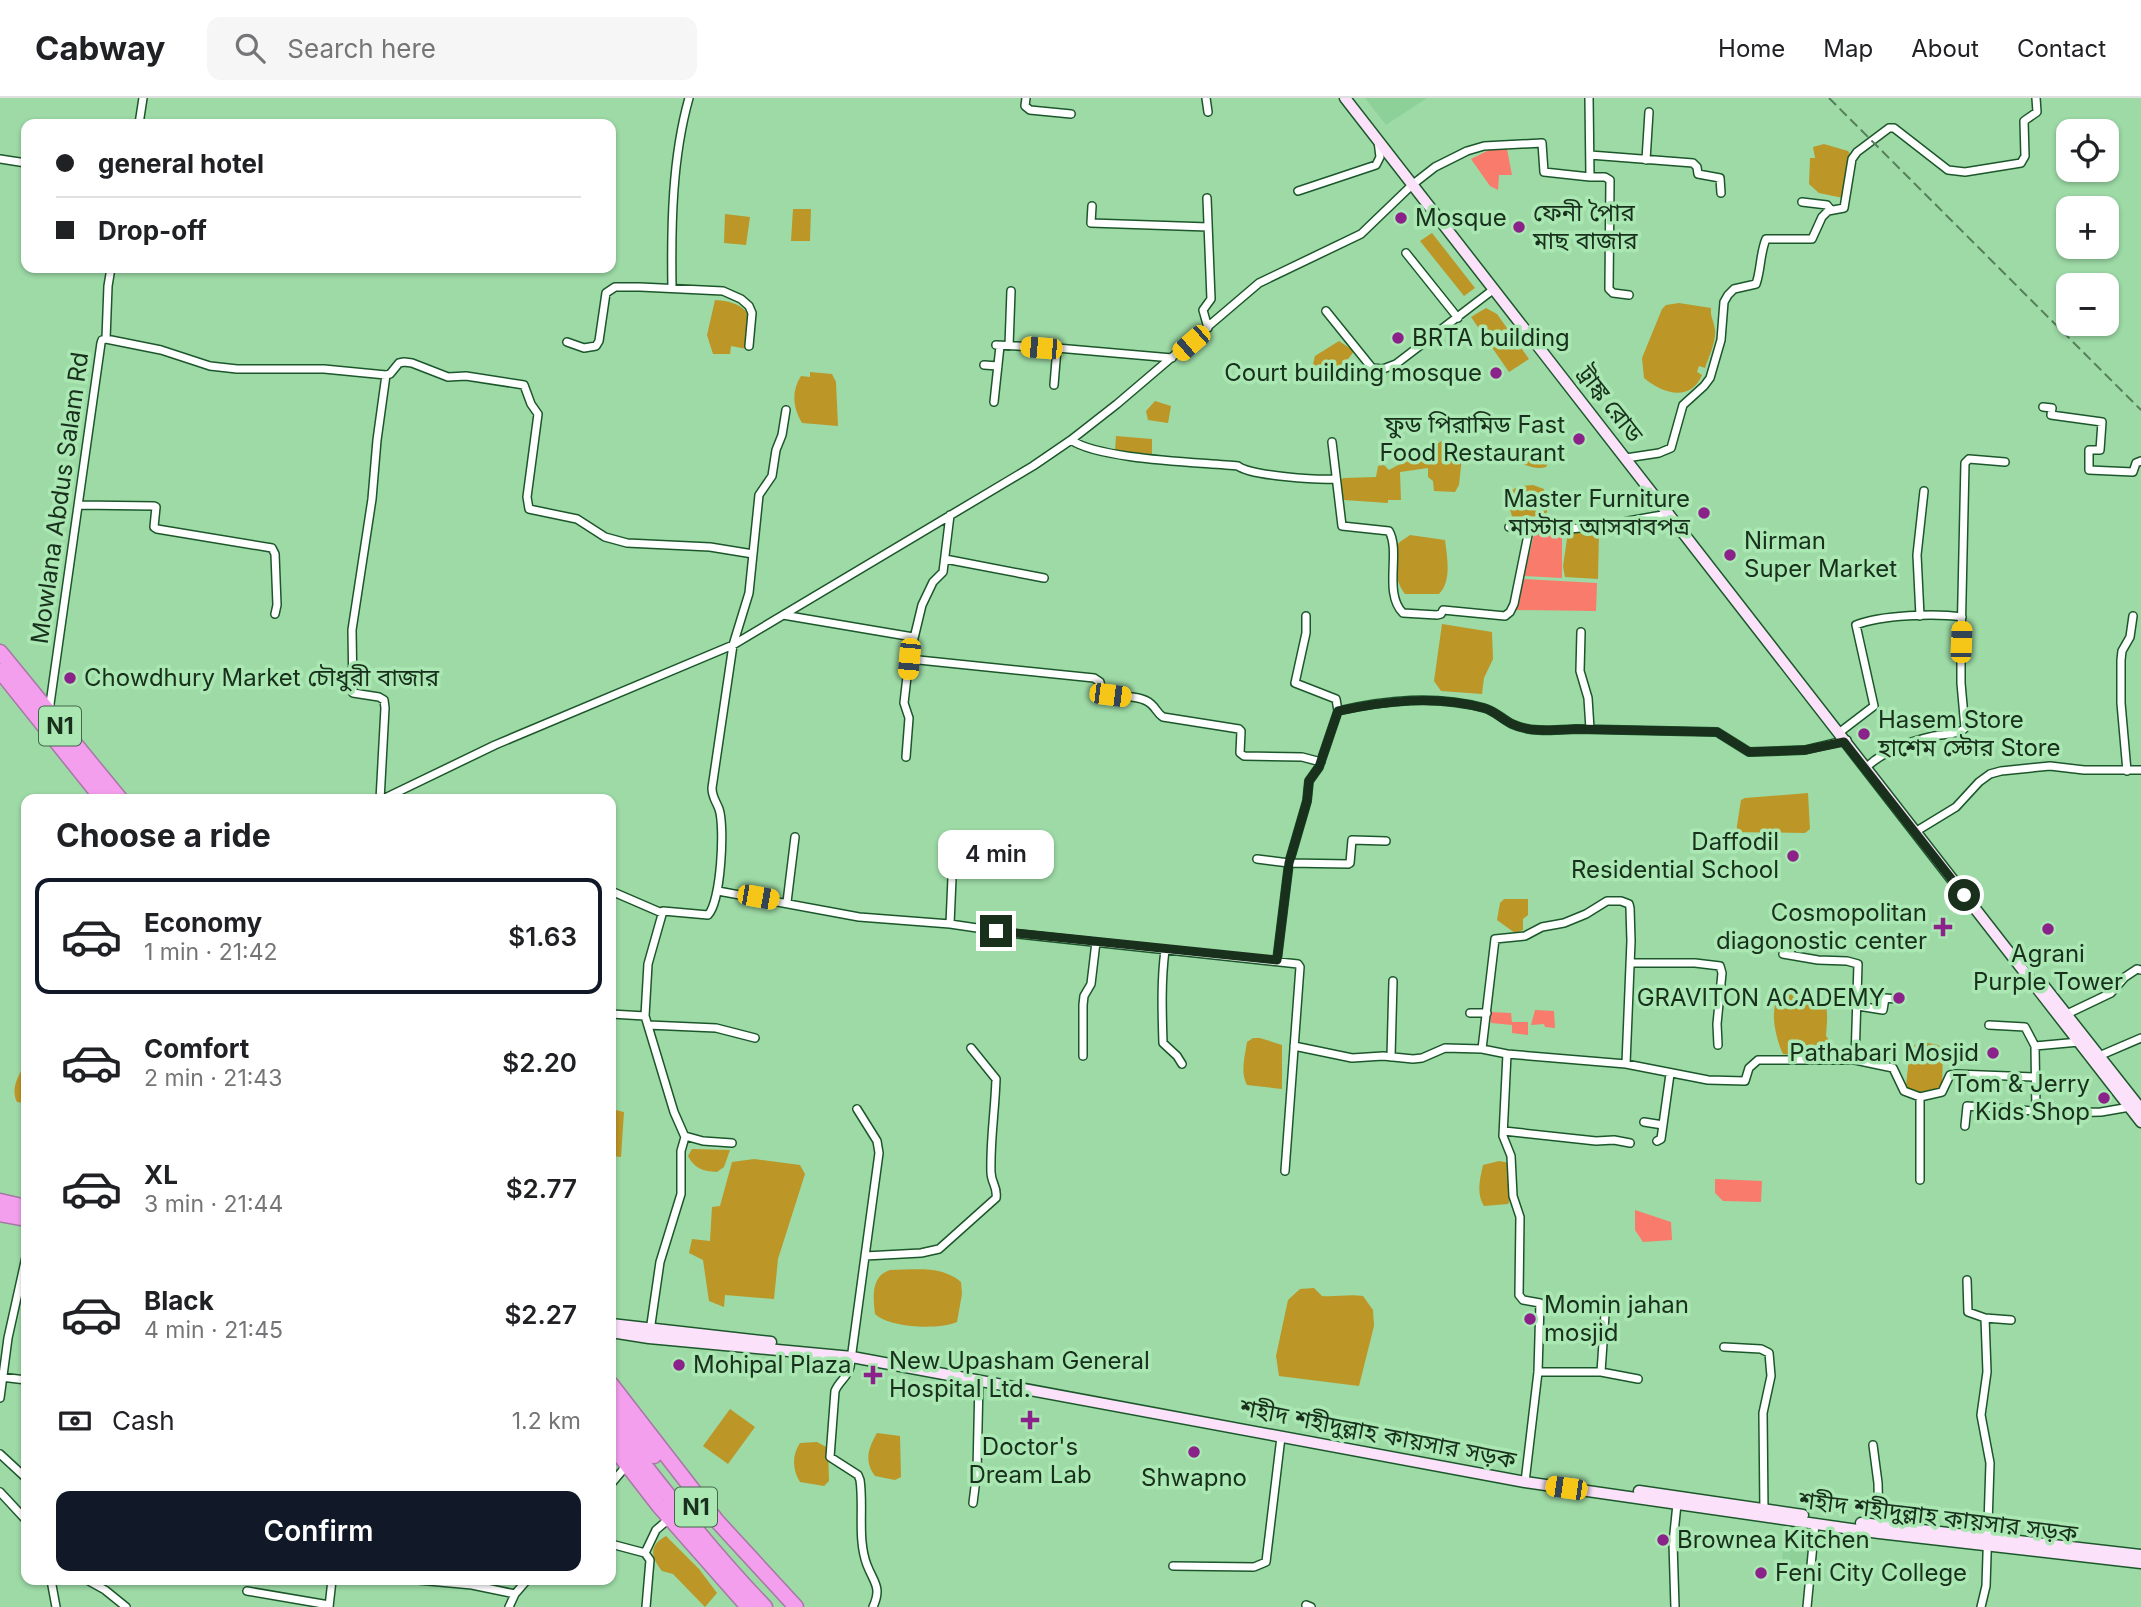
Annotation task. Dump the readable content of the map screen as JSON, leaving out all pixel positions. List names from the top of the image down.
{
  "streets": {
    "highway": ["N1"],
    "main road": ["ট্রাঙ্ক রোড", "শহীদ শহীদুল্লাহ কায়সার সড়ক"],
    "street": ["Mowlana Abdus Salam Rd"]
  },
  "crossings": [
    ["Mowlana Abdus Salam Rd", "N1"]
  ],
  "places": {
    "other": [
      "Mosque",
      "ফেনী পৈার মাছ বাজার",
      "BRTA building",
      "Court building mosque",
      "ফুড পিরামিড Fast Food Restaurant",
      "Master Furniture মাস্টার আসবাবপত্র",
      "Nirman Super Market",
      "Chowdhury Market চৌধুরী বাজার",
      "Hasem Store হাশেম স্টোর Store",
      "Daffodil Residential School",
      "Agrani Purple Tower",
      "GRAVITON ACADEMY",
      "Pathabari Mosjid",
      "Tom & Jerry Kids Shop",
      "Momin jahan mosjid",
      "Mohipal Plaza",
      "Shwapno",
      "Brownea Kitchen",
      "Feni City College"
    ],
    "health": ["Cosmopolitan diagonostic center", "New Upasham General Hospital Ltd.", "Doctor's Dream Lab"]
  },
  "page": {
    "header": "Cabway",
    "search": "Search here",
    "nav": [
      "Home",
      "Map",
      "About",
      "Contact"
    ],
    "map_buttons": ["+", "−"],
    "banner": ["general hotel", "Drop-off"],
    "heading": "Choose a ride",
    "bubble": "4 min",
    "list": [
      {
        "name": "Economy",
        "note": "1 min · 21:42",
        "value": "$1.63"
      },
      {
        "name": "Comfort",
        "note": "2 min · 21:43",
        "value": "$2.20"
      },
      {
        "name": "XL",
        "note": "3 min · 21:44",
        "value": "$2.77"
      },
      {
        "name": "Black",
        "note": "4 min · 21:45",
        "value": "$2.27"
      }
    ],
    "pay": ["Cash", "1.2 km"],
    "buttons": "Confirm"
  }
}
